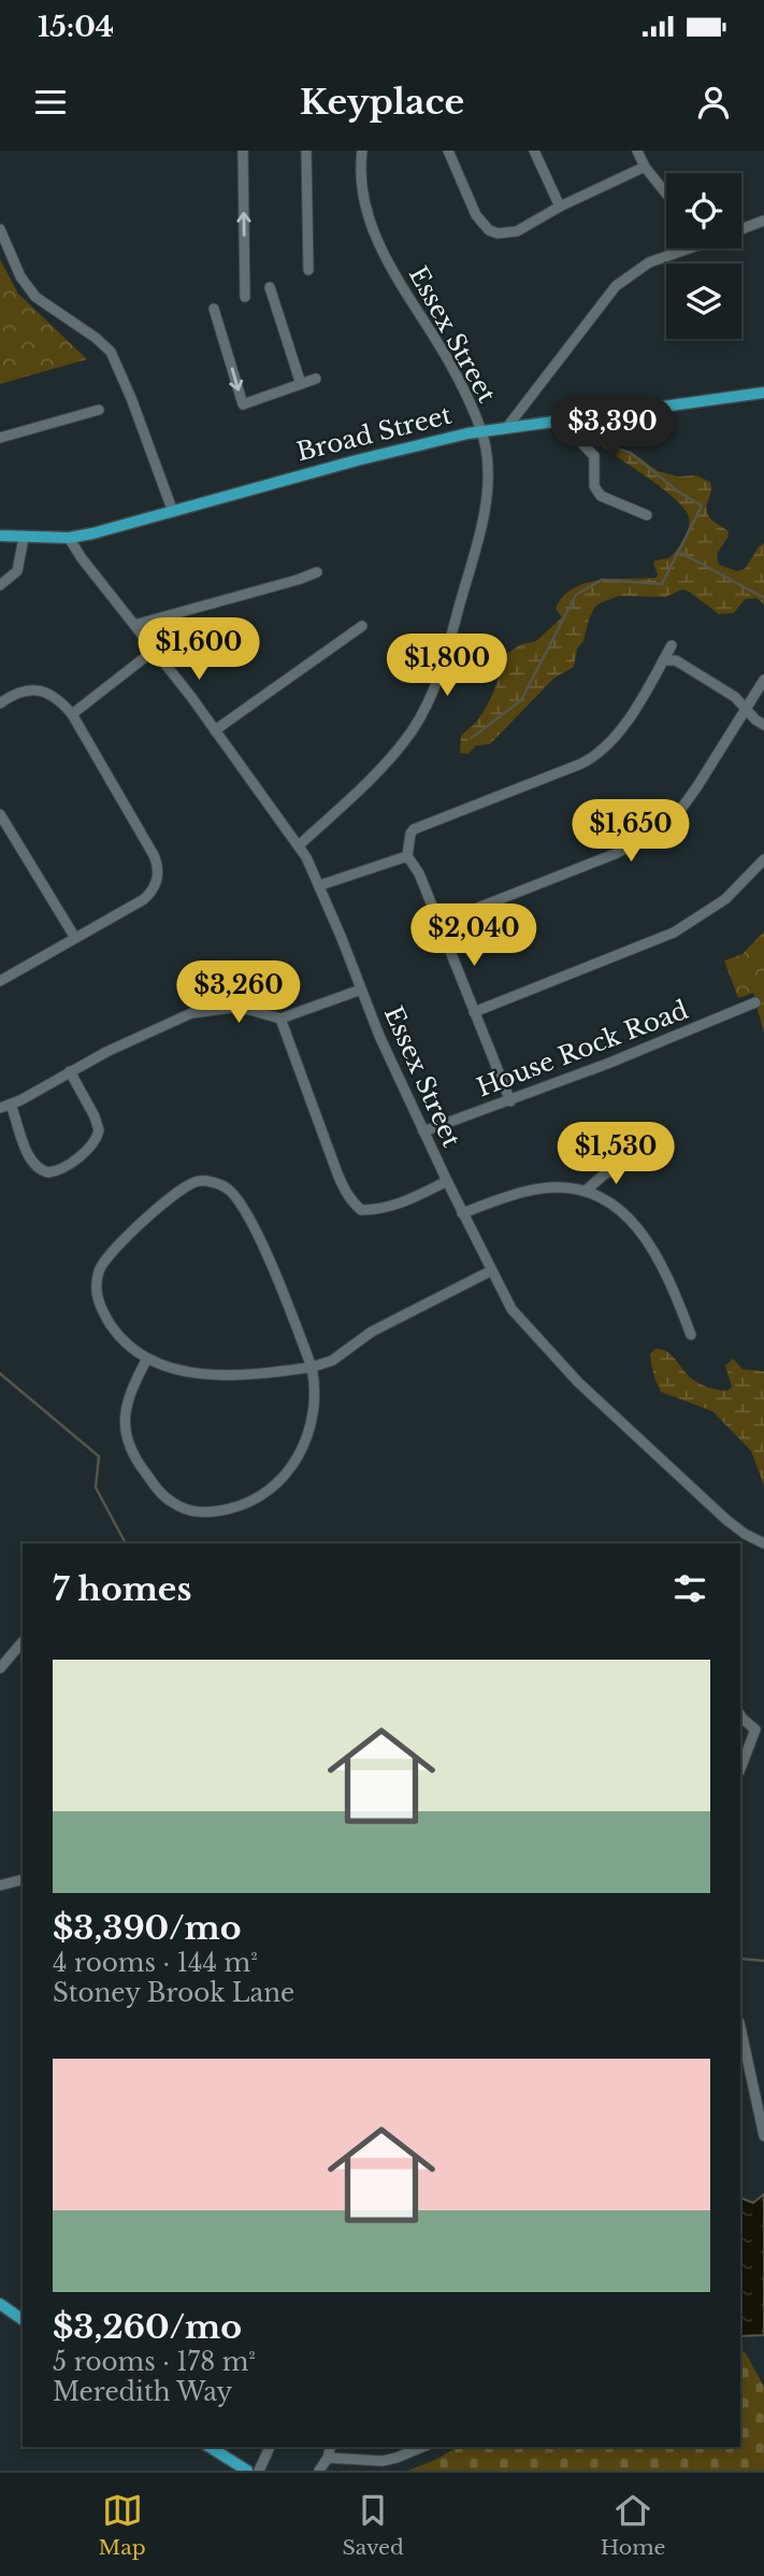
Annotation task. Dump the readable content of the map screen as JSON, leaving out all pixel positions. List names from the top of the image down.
{
  "streets": {
    "main road": ["Broad Street"],
    "street": ["Essex Street", "House Rock Road"]
  },
  "crossings": [
    ["Essex Street", "Broad Street"],
    ["Essex Street", "House Rock Road"]
  ],
  "page": {
    "status": "15:04",
    "header": "Keyplace",
    "price": [
      "$3,390",
      "$1,600",
      "$1,800",
      "$1,650",
      "$2,040",
      "$3,260",
      "$1,530"
    ],
    "heading": "7 homes",
    "list": [
      {
        "name": "$3,390/mo",
        "note": "4 rooms · 144 m² · Stoney Brook Lane"
      },
      {
        "name": "$3,260/mo",
        "note": "5 rooms · 178 m² · Meredith Way"
      }
    ],
    "tabs": ["Map", "Saved", "Home"]
  }
}
